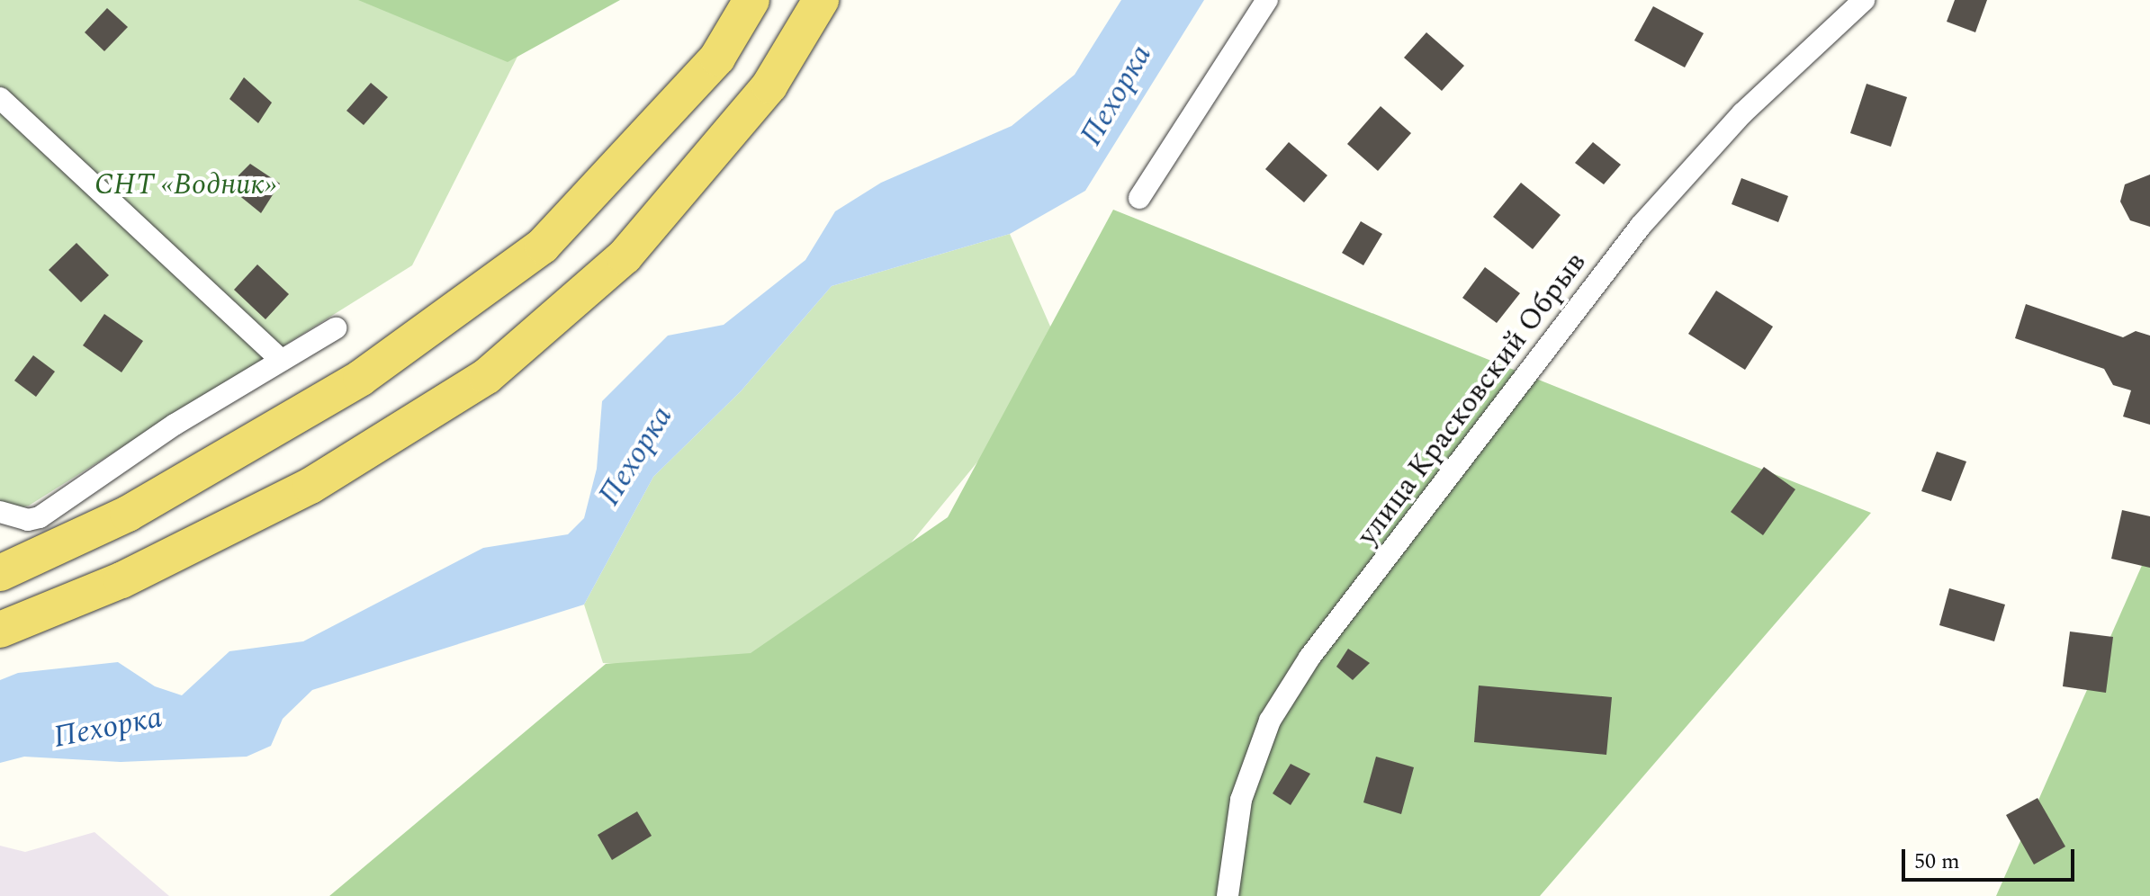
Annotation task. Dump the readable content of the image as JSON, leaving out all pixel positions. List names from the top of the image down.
{
  "streets": {
    "street": ["улица Красковский Обрыв"]
  },
  "water": ["Пехорка"],
  "parks": ["СНТ «Водник»"],
  "scale_bar": "50 m"
}
